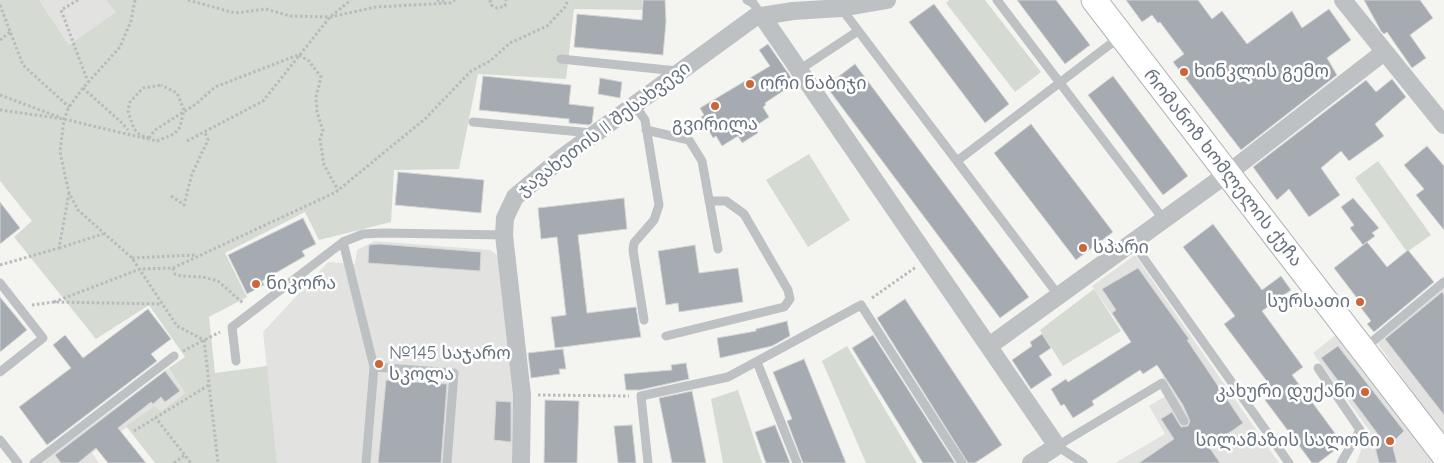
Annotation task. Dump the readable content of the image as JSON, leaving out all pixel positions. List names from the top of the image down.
{
  "streets": {
    "street": ["ჯავახეთის II შესახვევი", "რომანოზ ხომლელის ქუჩა"]
  },
  "places": [
    "ხინკლის გემო",
    "ორი ნაბიჯი",
    "გვირილა",
    "სპარი",
    "ნიკორა",
    "სურსათი",
    "№145 საჯარო სკოლა",
    "კახური დუქანი",
    "სილამაზის სალონი"
  ]
}
